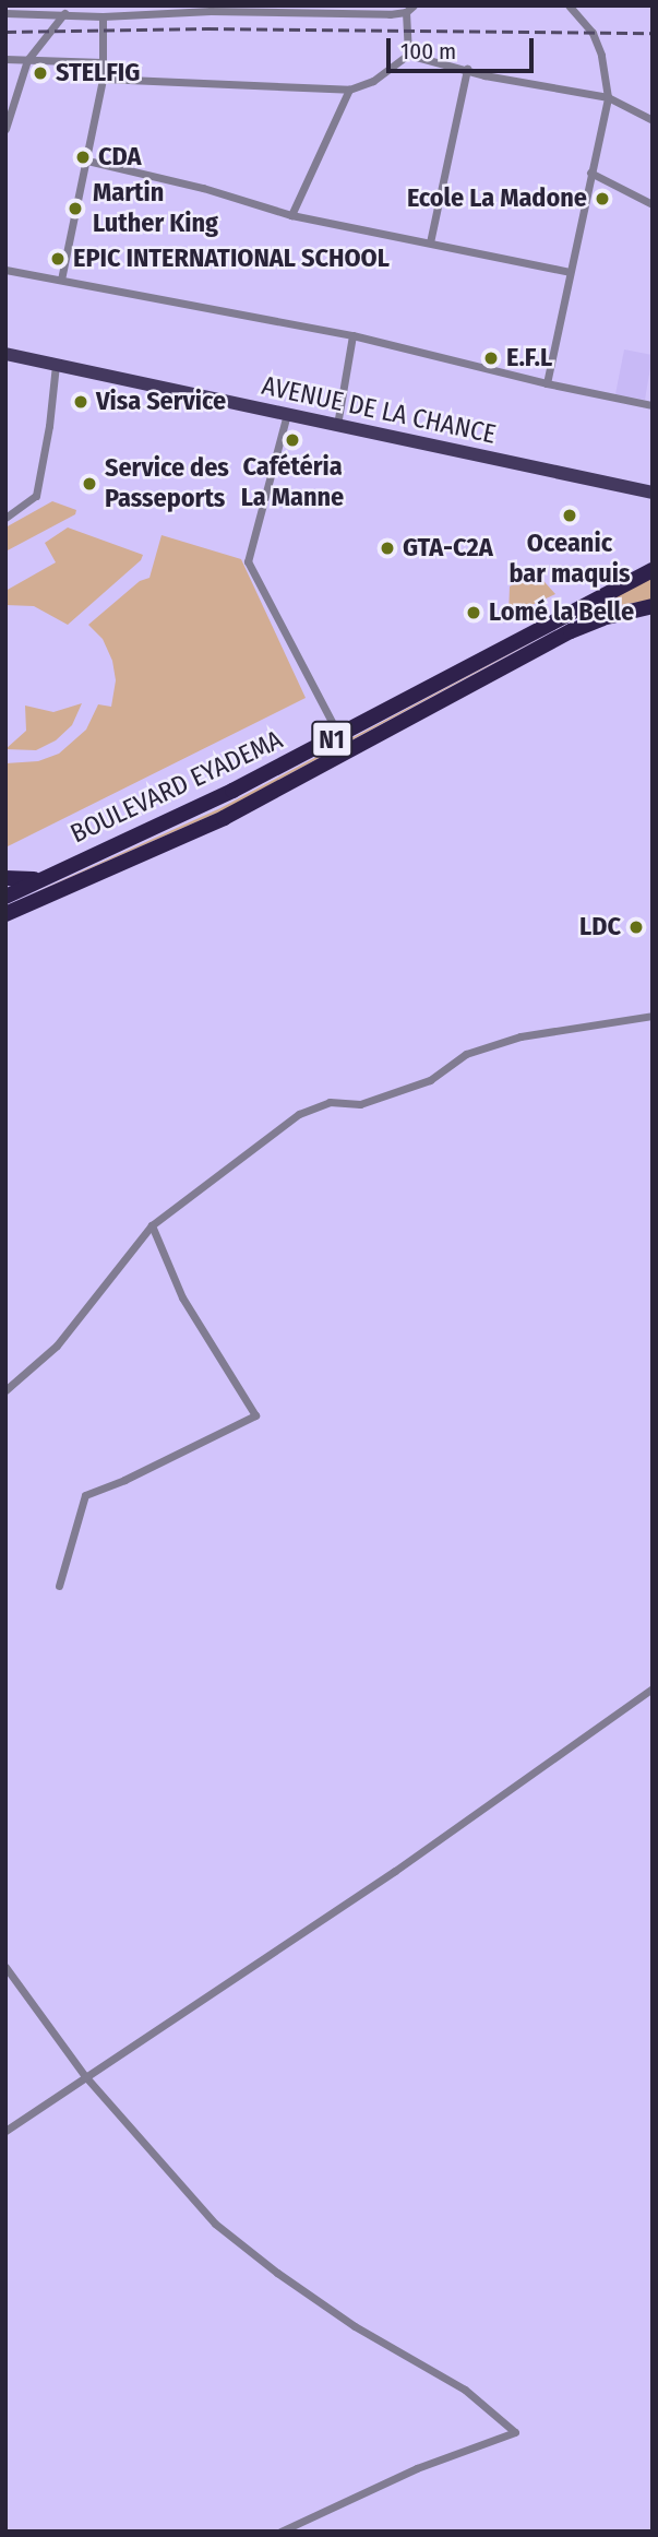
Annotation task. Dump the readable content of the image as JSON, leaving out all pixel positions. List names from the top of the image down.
{
  "streets": {
    "highway": ["N1", "BOULEVARD EYADEMA"],
    "main road": ["AVENUE DE LA CHANCE"]
  },
  "places": [
    "STELFIG",
    "CDA",
    "Ecole La Madone",
    "Martin Luther King",
    "EPIC INTERNATIONAL SCHOOL",
    "E.F.L",
    "Visa Service",
    "Cafétéria La Manne",
    "Service des Passeports",
    "Oceanic bar maquis",
    "GTA-C2A",
    "Lomé la Belle",
    "LDC"
  ],
  "scale_bar": "100 m"
}
